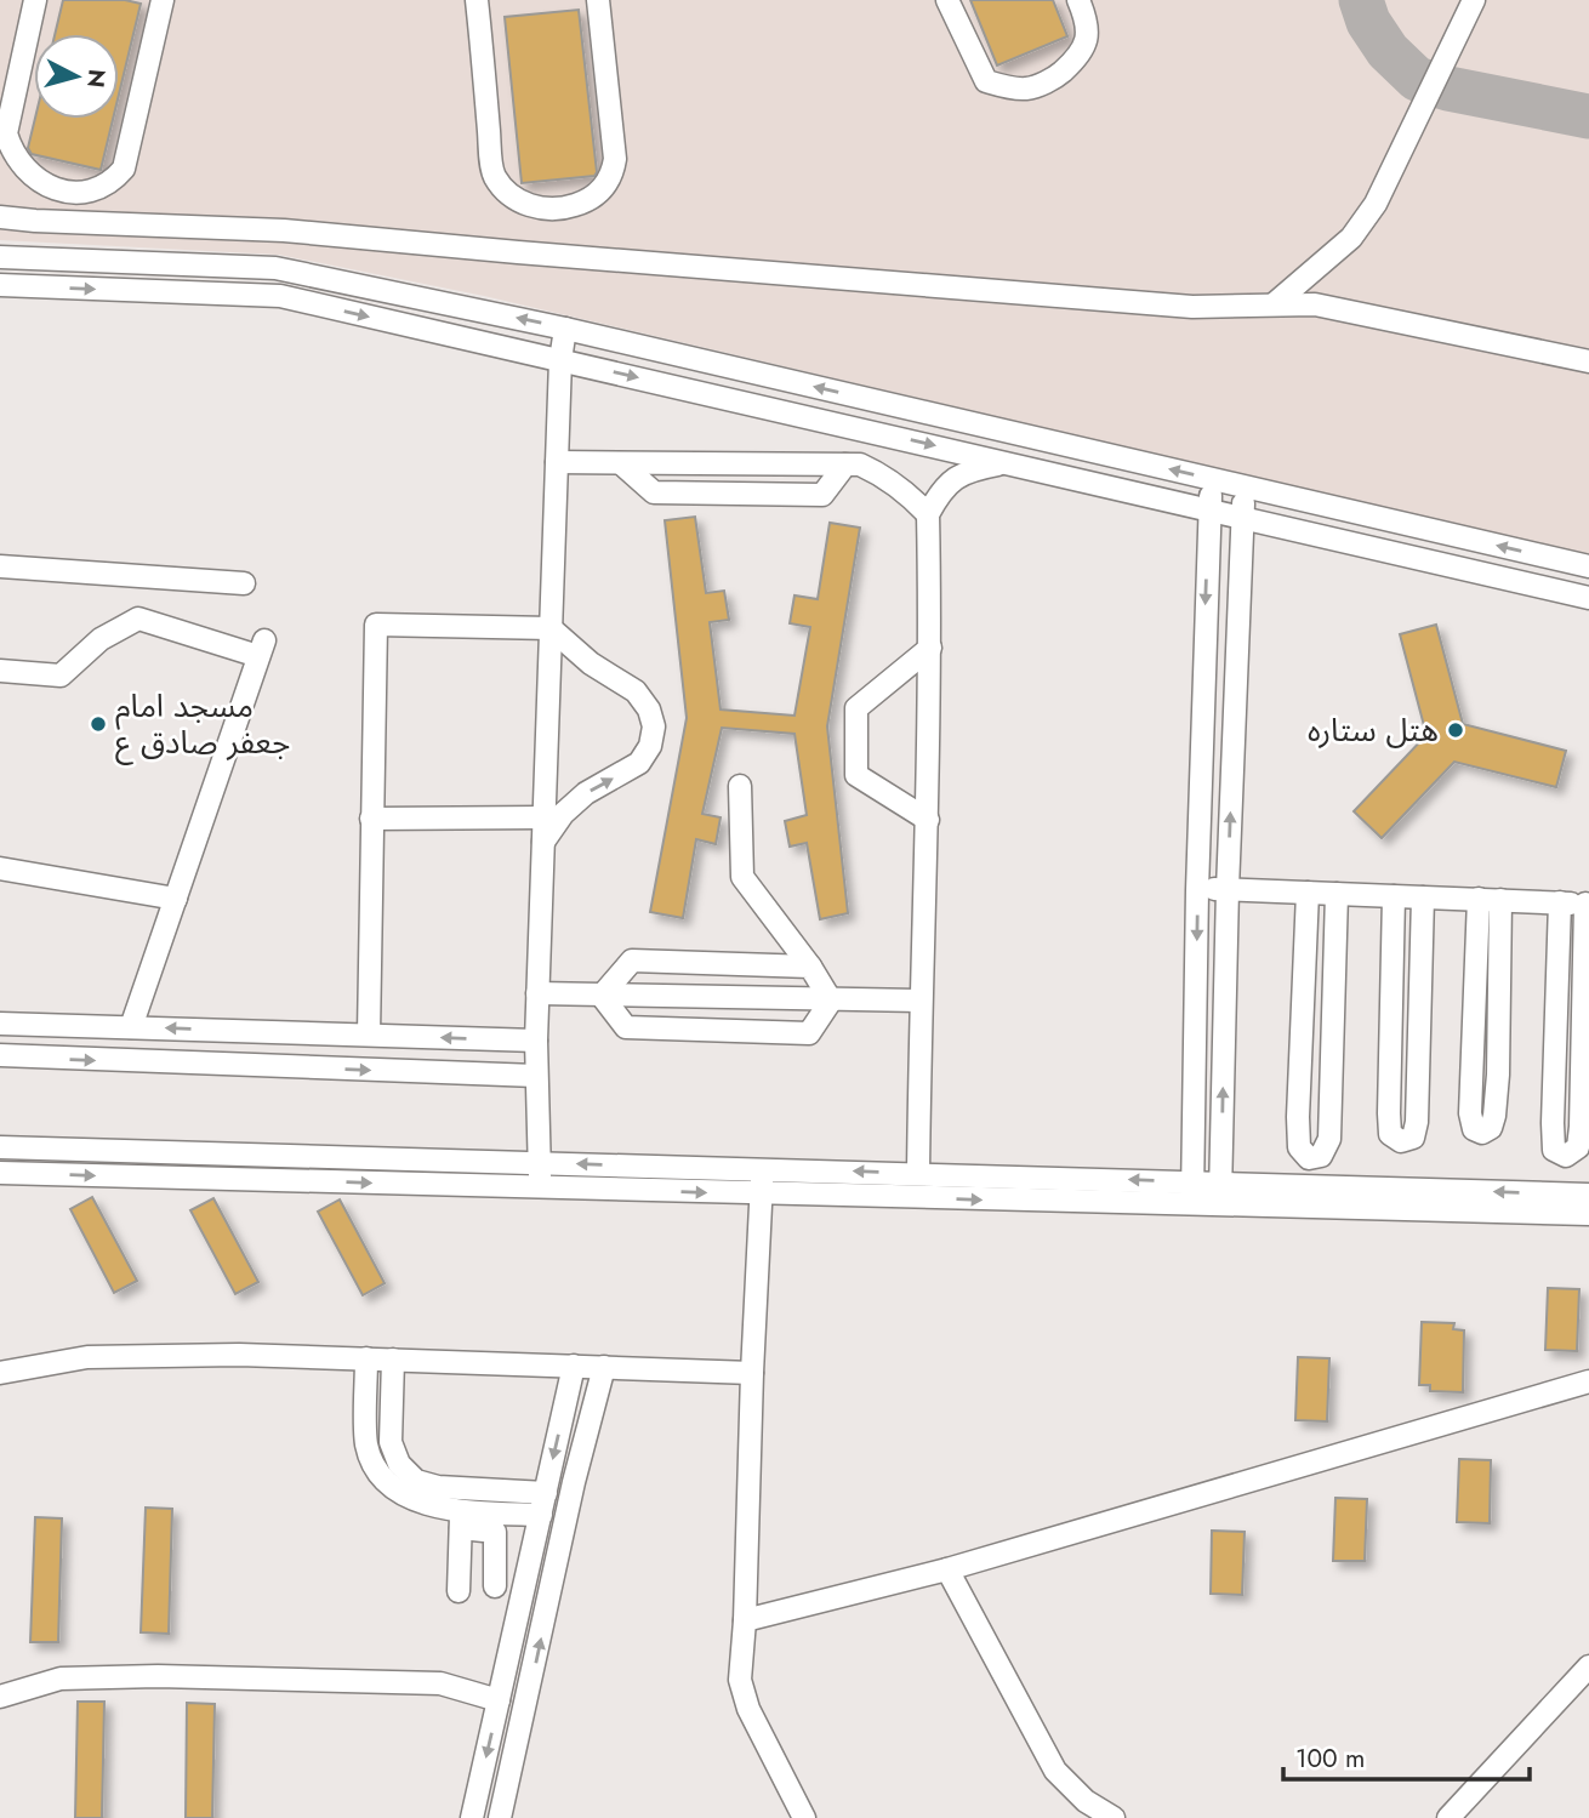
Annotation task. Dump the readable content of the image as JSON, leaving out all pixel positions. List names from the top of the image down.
{
  "places": ["مسجد امام جعفر صادق ع", "هتل ستاره"],
  "scale_bar": "100 m",
  "north": "right"
}
